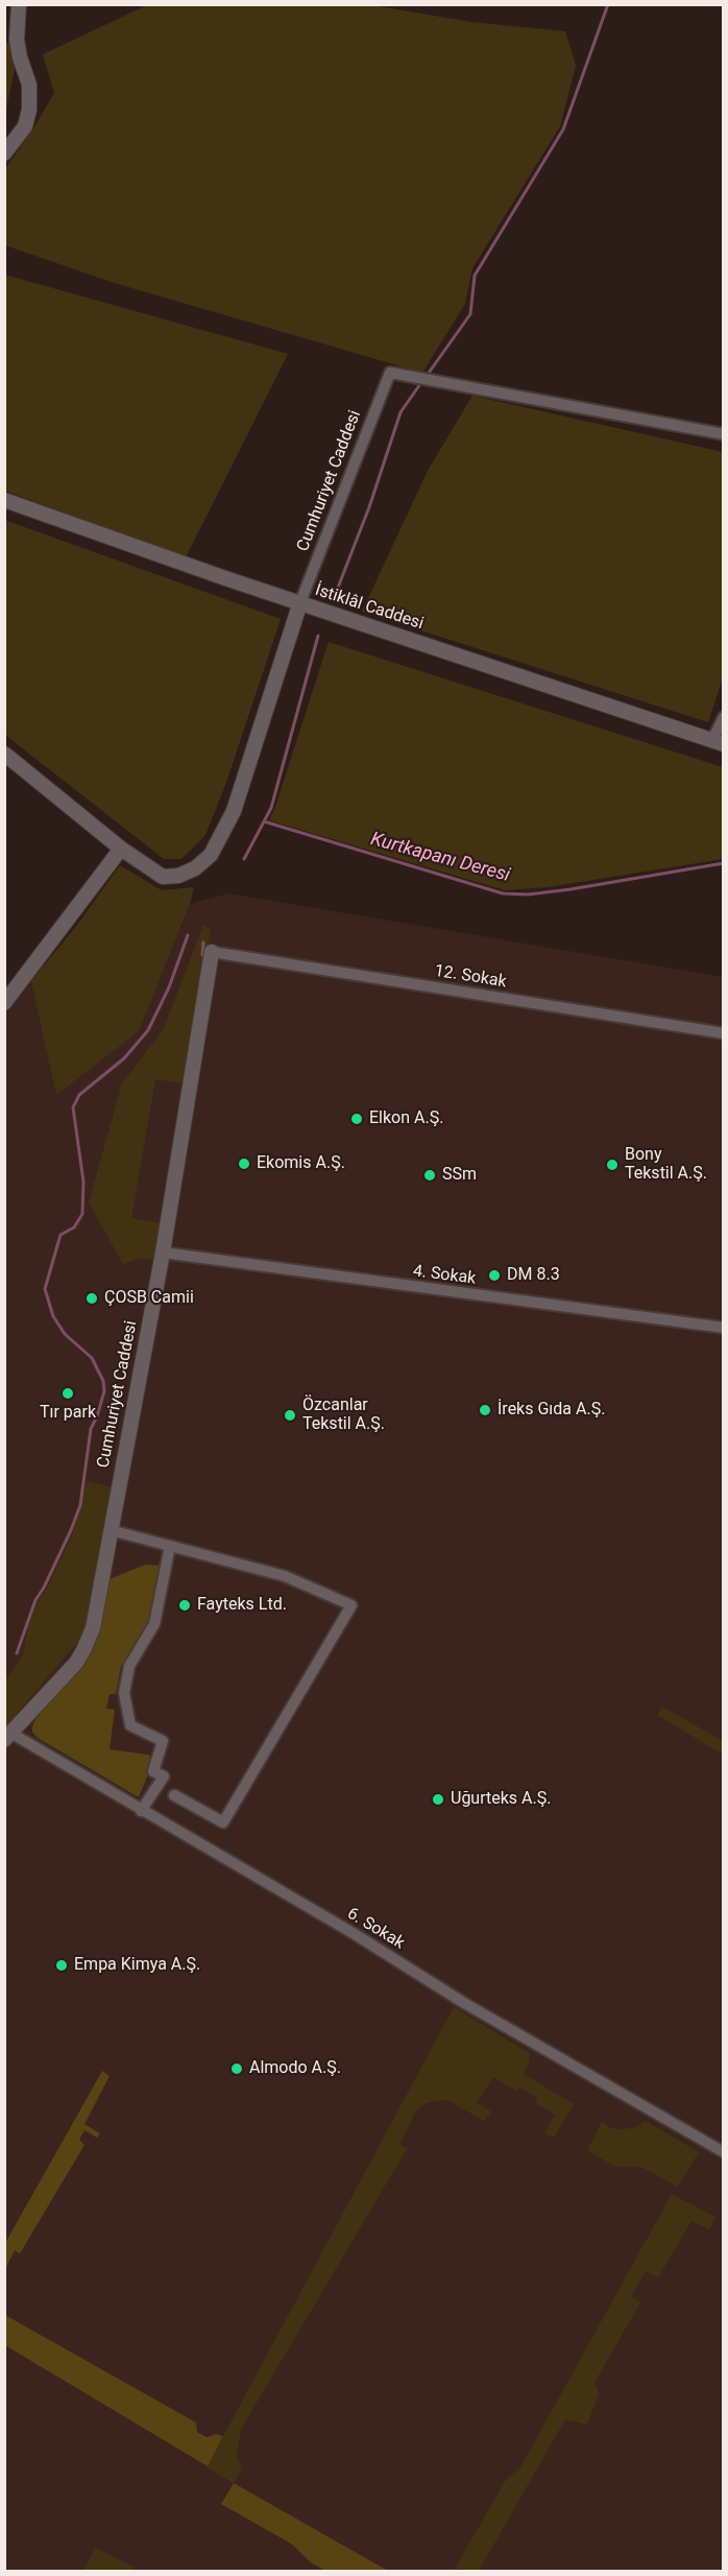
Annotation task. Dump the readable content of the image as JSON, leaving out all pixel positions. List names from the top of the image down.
{
  "streets": {
    "street": [
      "Cumhuriyet Caddesi",
      "İstiklâl Caddesi",
      "12. Sokak",
      "4. Sokak",
      "6. Sokak"
    ]
  },
  "crossings": [
    ["Cumhuriyet Caddesi", "İstiklâl Caddesi"],
    ["Cumhuriyet Caddesi", "12. Sokak"],
    ["Cumhuriyet Caddesi", "4. Sokak"],
    ["Cumhuriyet Caddesi", "6. Sokak"]
  ],
  "water": ["Kurtkapanı Deresi"],
  "places": [
    "Elkon A.Ş.",
    "Ekomis A.Ş.",
    "Bony Tekstil A.Ş.",
    "SSm",
    "DM 8.3",
    "ÇOSB Camii",
    "Tır park",
    "İreks Gıda A.Ş.",
    "Özcanlar Tekstil A.Ş.",
    "Fayteks Ltd.",
    "Uğurteks A.Ş.",
    "Empa Kimya A.Ş.",
    "Almodo A.Ş."
  ]
}
